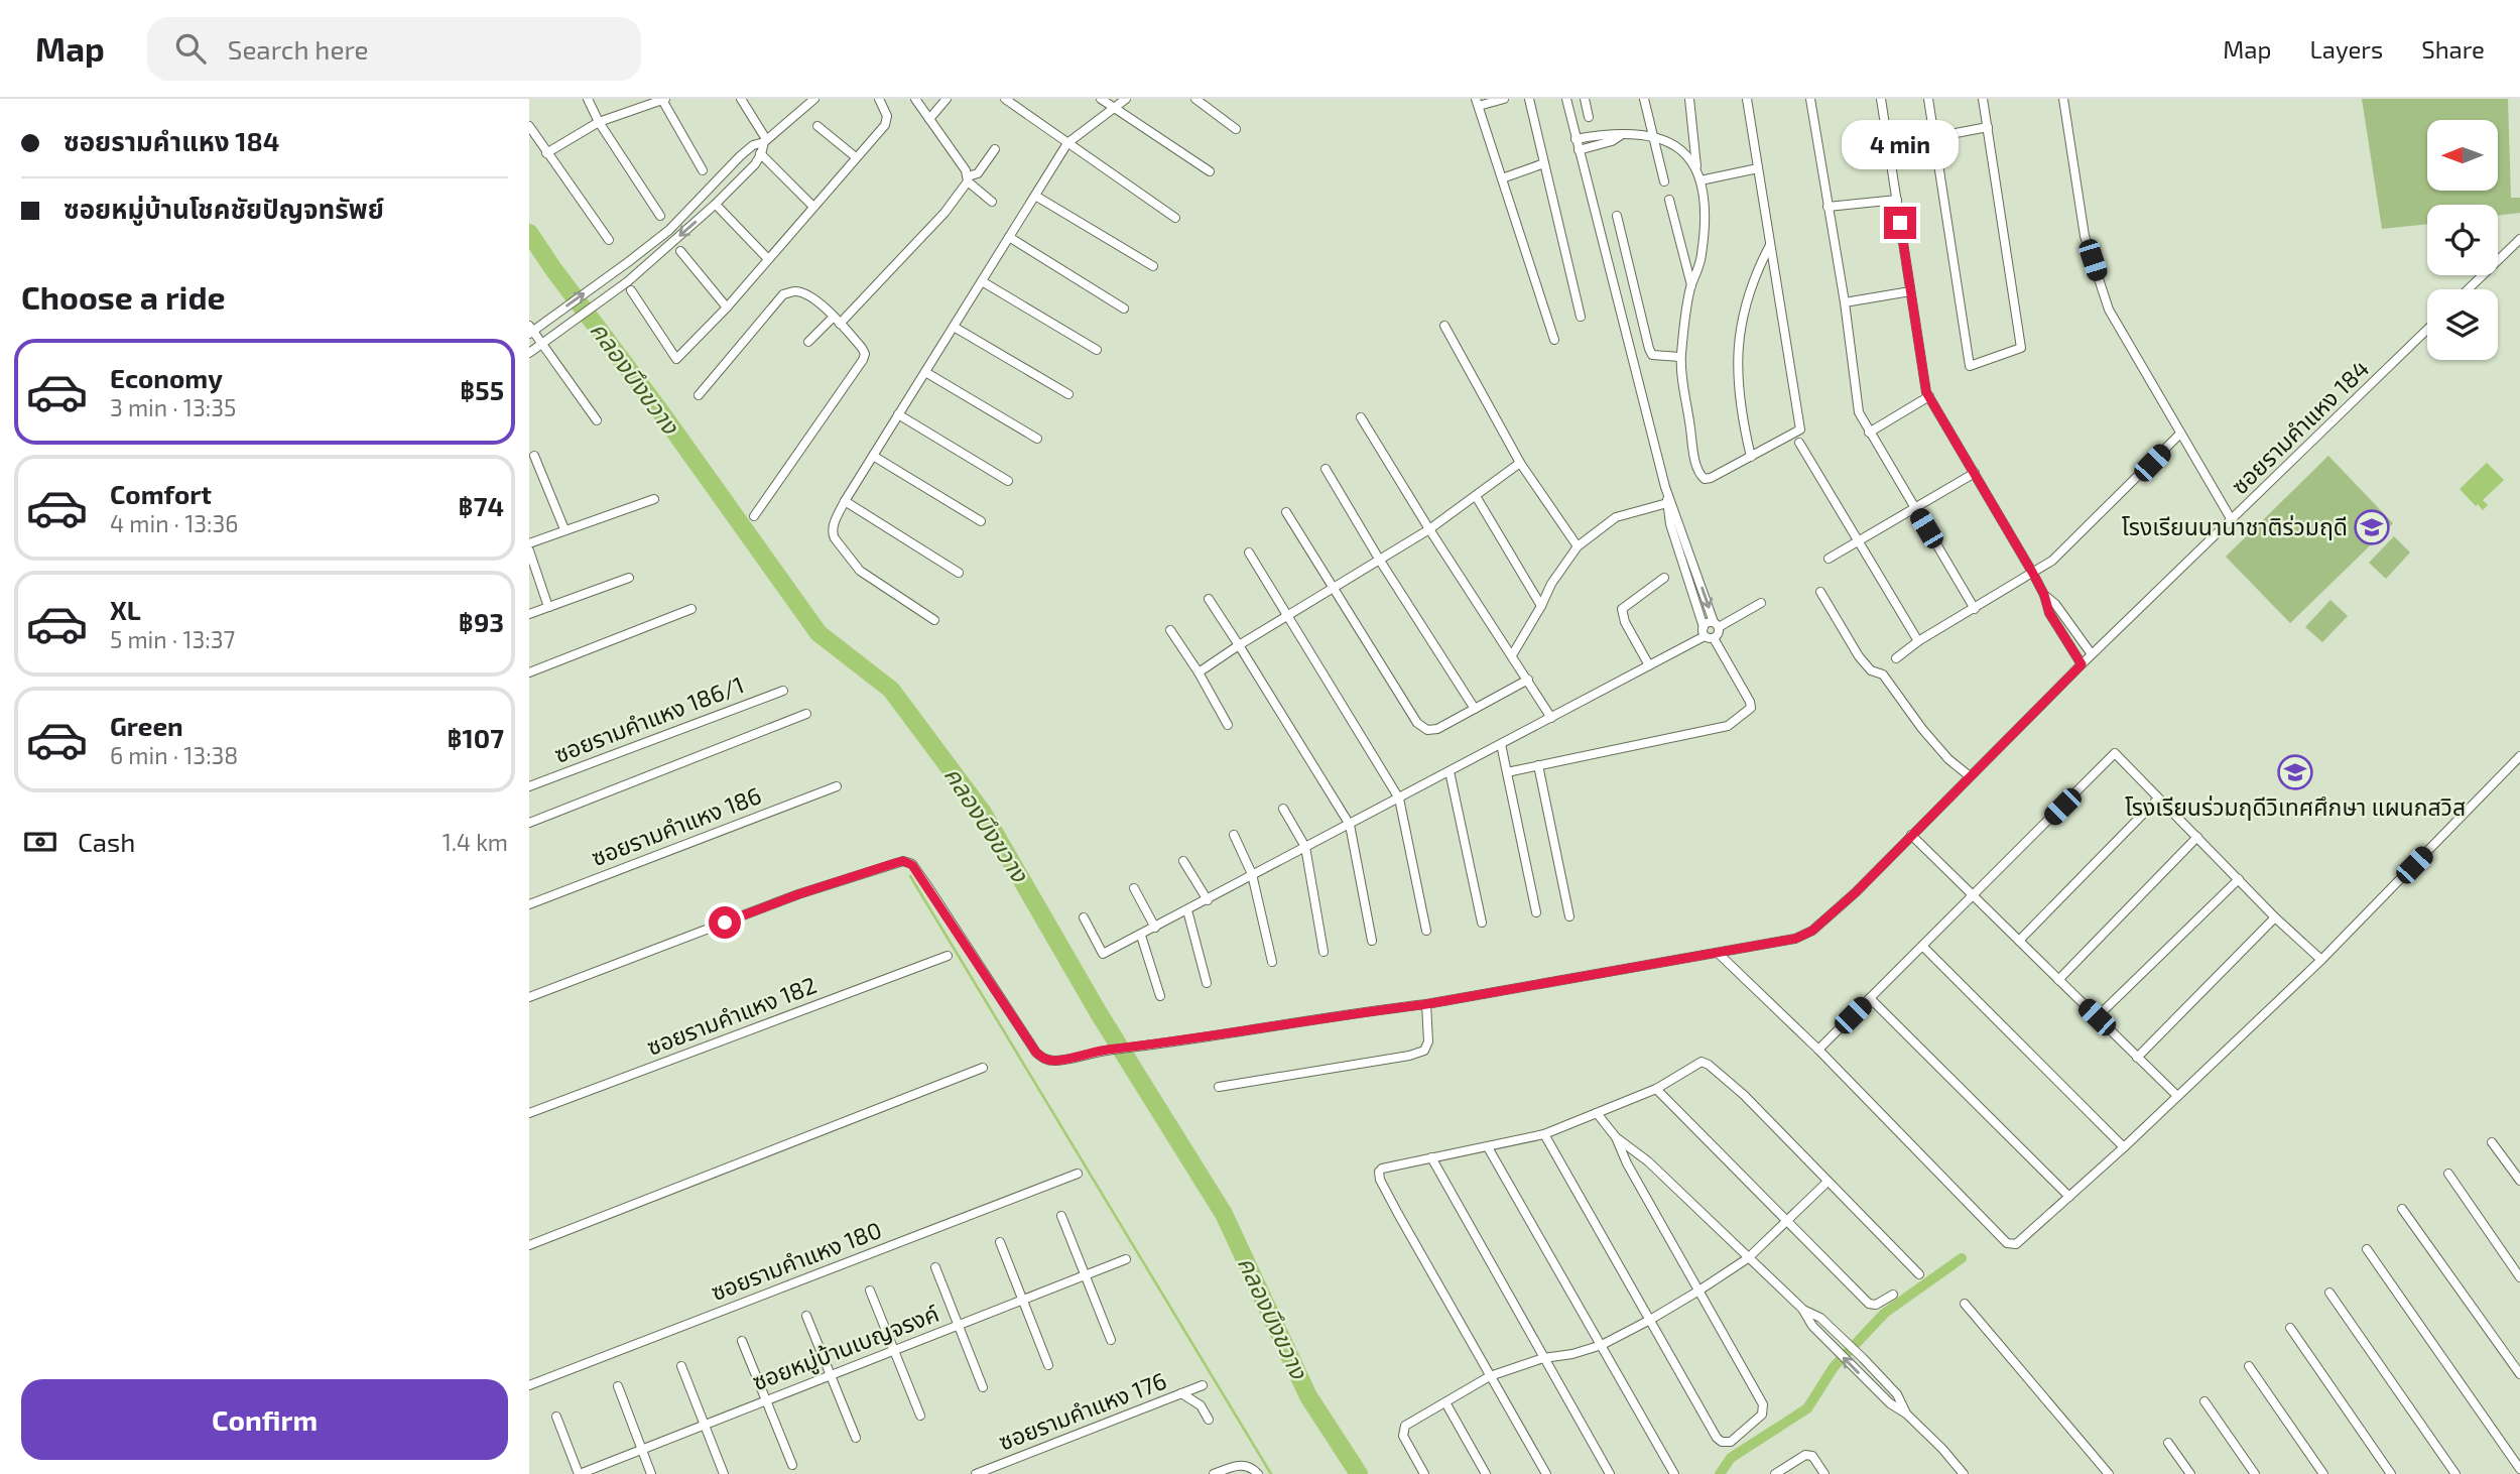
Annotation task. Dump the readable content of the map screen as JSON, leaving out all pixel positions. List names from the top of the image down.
{
  "streets": {
    "street": [
      "ซอยรามคำแหง 184",
      "ซอยรามคำแหง 186/1",
      "ซอยรามคำแหง 186",
      "ซอยรามคำแหง 182",
      "ซอยรามคำแหง 180",
      "ซอยหมู่บ้านเบญจรงค์",
      "ซอยรามคำแหง 176"
    ]
  },
  "water": ["คลองบึงขวาง"],
  "places": {
    "school or university": ["โรงเรียนนานาชาติร่วมฤดี", "โรงเรียนร่วมฤดีวิเทศศึกษา แผนกสวิส"]
  },
  "north": "left",
  "page": {
    "header": "Map",
    "search": "Search here",
    "nav": ["Map", "Layers", "Share"],
    "banner": ["ซอยรามคำแหง 184", "ซอยหมู่บ้านโชคชัยปัญจทรัพย์"],
    "bubble": "4 min",
    "heading": "Choose a ride",
    "list": [
      {
        "name": "Economy",
        "note": "3 min · 13:35",
        "value": "฿55"
      },
      {
        "name": "Comfort",
        "note": "4 min · 13:36",
        "value": "฿74"
      },
      {
        "name": "XL",
        "note": "5 min · 13:37",
        "value": "฿93"
      },
      {
        "name": "Green",
        "note": "6 min · 13:38",
        "value": "฿107"
      }
    ],
    "pay": ["Cash", "1.4 km"],
    "buttons": "Confirm"
  }
}
